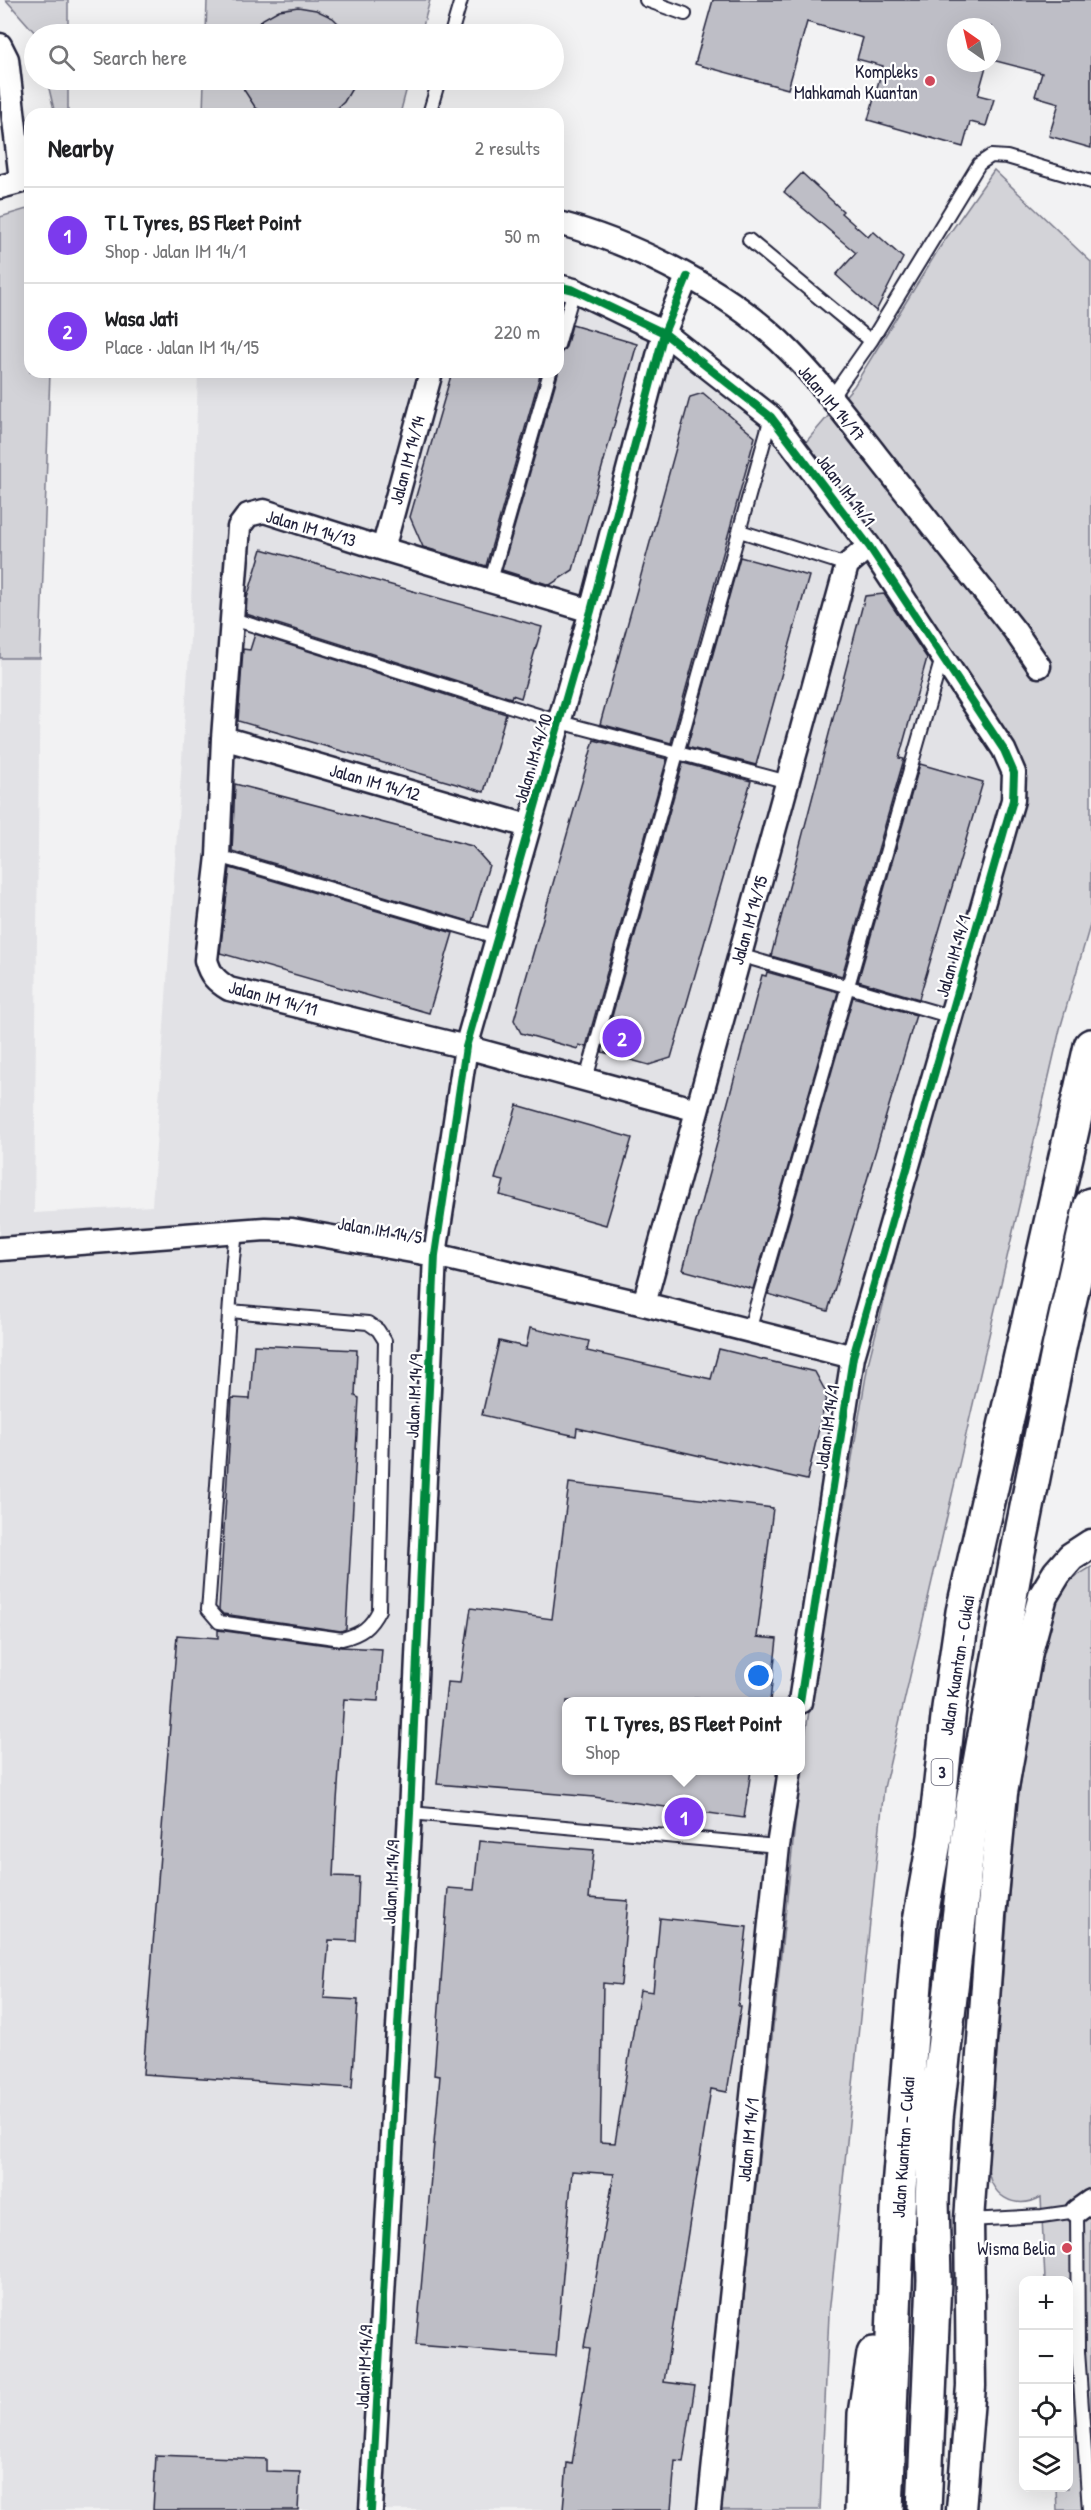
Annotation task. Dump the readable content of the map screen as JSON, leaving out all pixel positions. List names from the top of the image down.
{
  "streets": {
    "highway": ["Jalan Kuantan - Cukai", "3"],
    "street": [
      "Jalan IM 14/17",
      "Jalan IM 14/14",
      "Jalan IM 14/1",
      "Jalan IM 14/13",
      "Jalan IM 14/10",
      "Jalan IM 14/12",
      "Jalan IM 14/15",
      "Jalan IM 14/11",
      "Jalan IM 14/5",
      "Jalan IM 14/9"
    ]
  },
  "crossings": [
    ["Jalan IM 14/17", "Jalan IM 14/10"],
    ["Jalan IM 14/14", "Jalan IM 14/13"],
    ["Jalan IM 14/1", "Jalan IM 14/10"],
    ["Jalan IM 14/1", "Jalan IM 14/5"],
    ["Jalan IM 14/13", "Jalan IM 14/10"],
    ["Jalan IM 14/13", "Jalan IM 14/12"],
    ["Jalan IM 14/13", "Jalan IM 14/11"],
    ["Jalan IM 14/10", "Jalan IM 14/12"],
    ["Jalan IM 14/10", "Jalan IM 14/11"],
    ["Jalan IM 14/10", "Jalan IM 14/5"],
    ["Jalan IM 14/10", "Jalan IM 14/9"],
    ["Jalan IM 14/12", "Jalan IM 14/11"],
    ["Jalan IM 14/15", "Jalan IM 14/11"],
    ["Jalan IM 14/15", "Jalan IM 14/5"],
    ["Jalan IM 14/5", "Jalan IM 14/9"]
  ],
  "places": ["Kompleks Mahkamah Kuantan", "Wisma Belia"],
  "north": "top left",
  "page": {
    "search": "Search here",
    "heading": ["Nearby", "2 results"],
    "list": [
      {
        "mark": "1",
        "name": "T L Tyres, BS Fleet Point",
        "note": "Shop · Jalan IM 14/1",
        "value": "50 m"
      },
      {
        "mark": "2",
        "name": "Wasa Jati",
        "note": "Place · Jalan IM 14/15",
        "value": "220 m"
      }
    ],
    "pins": ["2", "1"],
    "popup": ["T L Tyres, BS Fleet Point", "Shop"],
    "map_buttons": ["+", "−"]
  }
}
